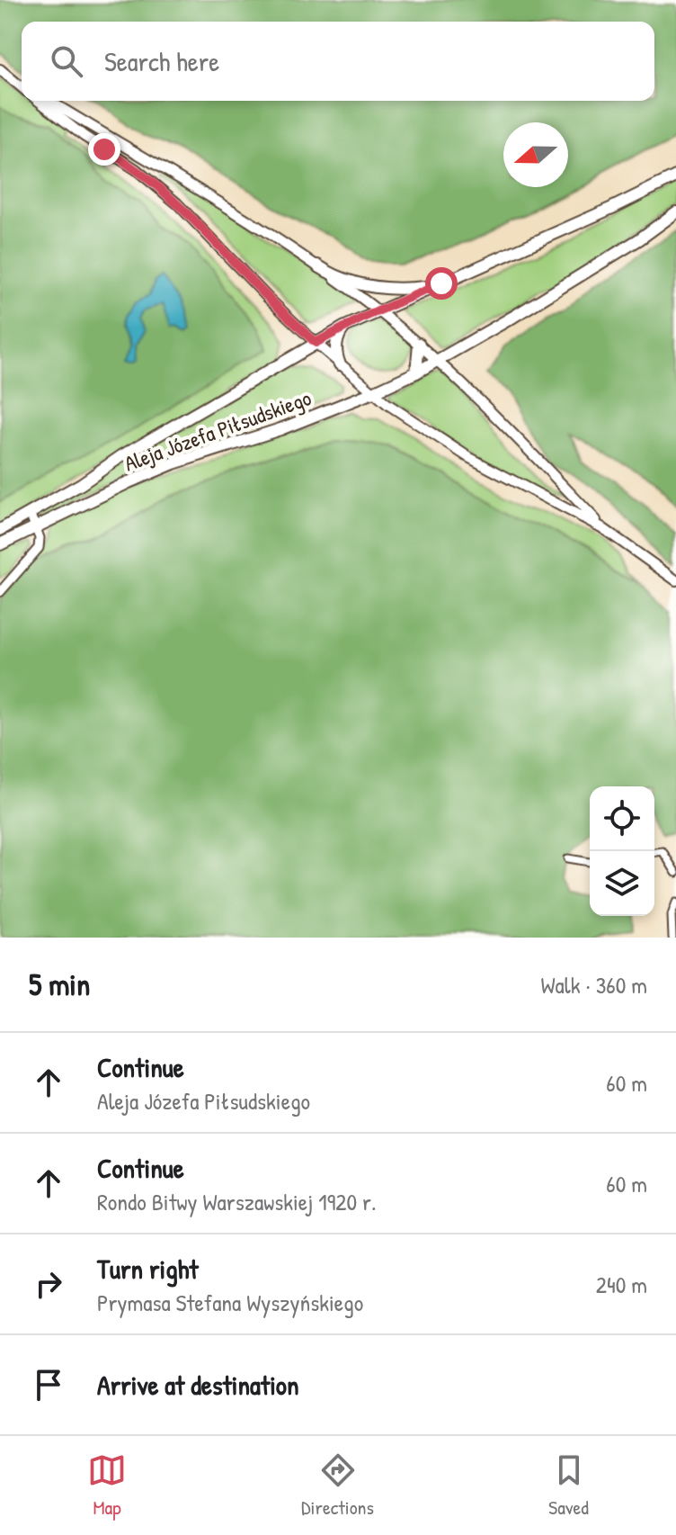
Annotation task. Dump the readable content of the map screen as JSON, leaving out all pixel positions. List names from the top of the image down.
{
  "streets": {
    "main road": ["Aleja Józefa Piłsudskiego"]
  },
  "north": "left",
  "page": {
    "search": "Search here",
    "heading": ["5 min", "Walk · 360 m"],
    "list": [
      ["Continue", "Aleja Józefa Piłsudskiego", "60 m"],
      ["Continue", "Rondo Bitwy Warszawskiej 1920 r.", "60 m"],
      ["Turn right", "Prymasa Stefana Wyszyńskiego", "240 m"],
      "Arrive at destination"
    ],
    "nav": ["Map", "Directions", "Saved"]
  }
}
